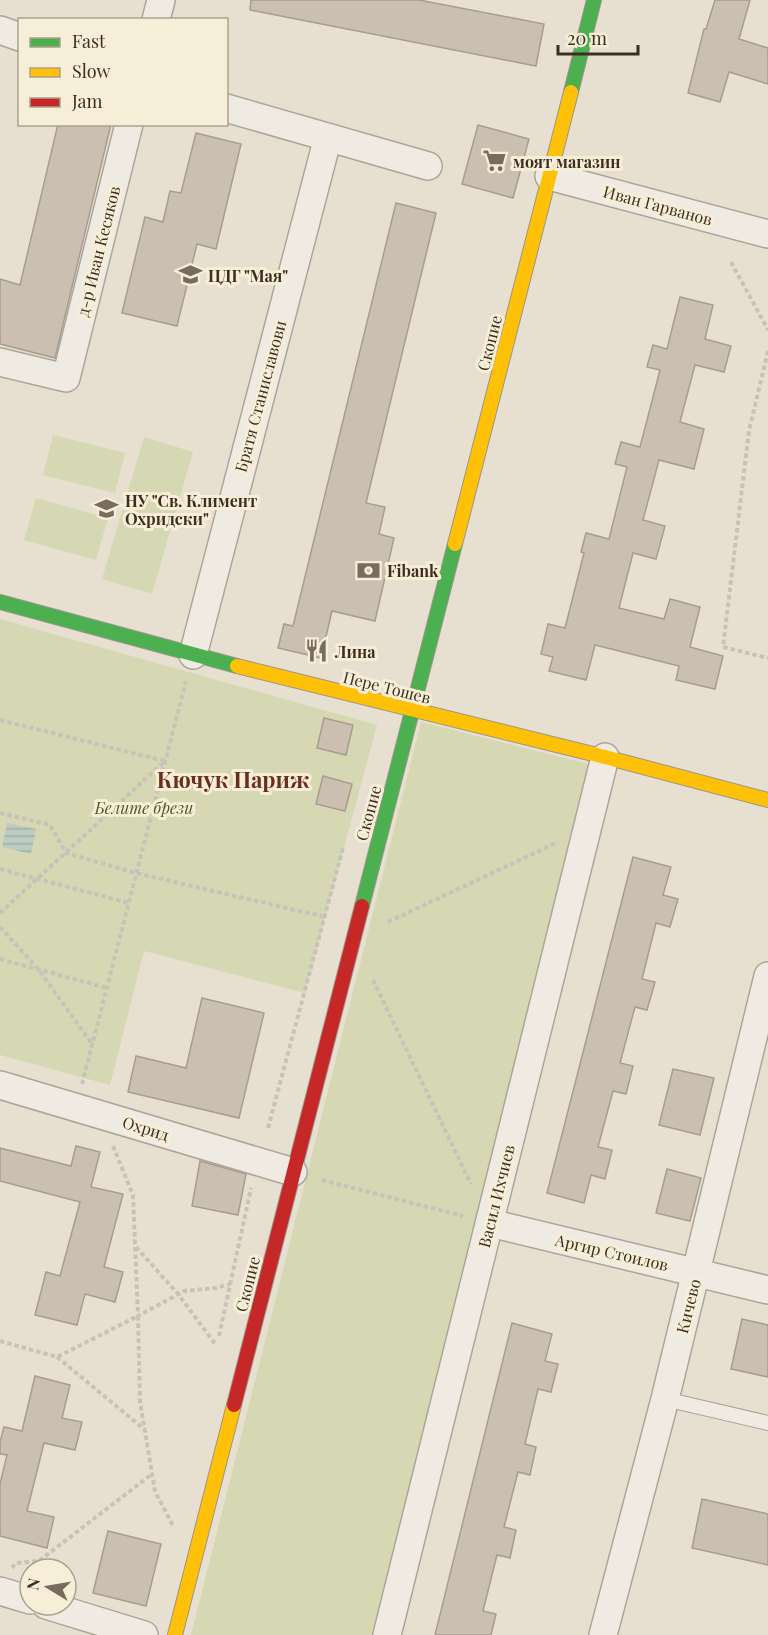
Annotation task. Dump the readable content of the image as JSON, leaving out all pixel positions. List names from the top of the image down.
{
  "streets": {
    "street": [
      "Иван Гарванов",
      "д-р Иван Кесяков",
      "Скопие",
      "Братя Станиславови",
      "Пере Тошев",
      "Охрид",
      "Васил Ихчиев",
      "Аргир Стоилов",
      "Кичево"
    ]
  },
  "crossings": [
    ["Иван Гарванов", "Скопие"],
    ["Скопие", "Пере Тошев"],
    ["Скопие", "Охрид"],
    ["Братя Станиславови", "Пере Тошев"],
    ["Пере Тошев", "Васил Ихчиев"],
    ["Васил Ихчиев", "Аргир Стоилов"],
    ["Аргир Стоилов", "Кичево"]
  ],
  "districts": ["Кючук Париж"],
  "parks": ["Белите брези"],
  "places": {
    "supermarket": ["моят магазин"],
    "school or university": ["ЦДГ \"Мая\"", "НУ \"Св. Климент Охридски\""],
    "bank": ["Fibank"],
    "restaurant": ["Лина"]
  },
  "legend": ["Fast", "Slow", "Jam"],
  "scale_bar": "20 m",
  "north": "left"
}
